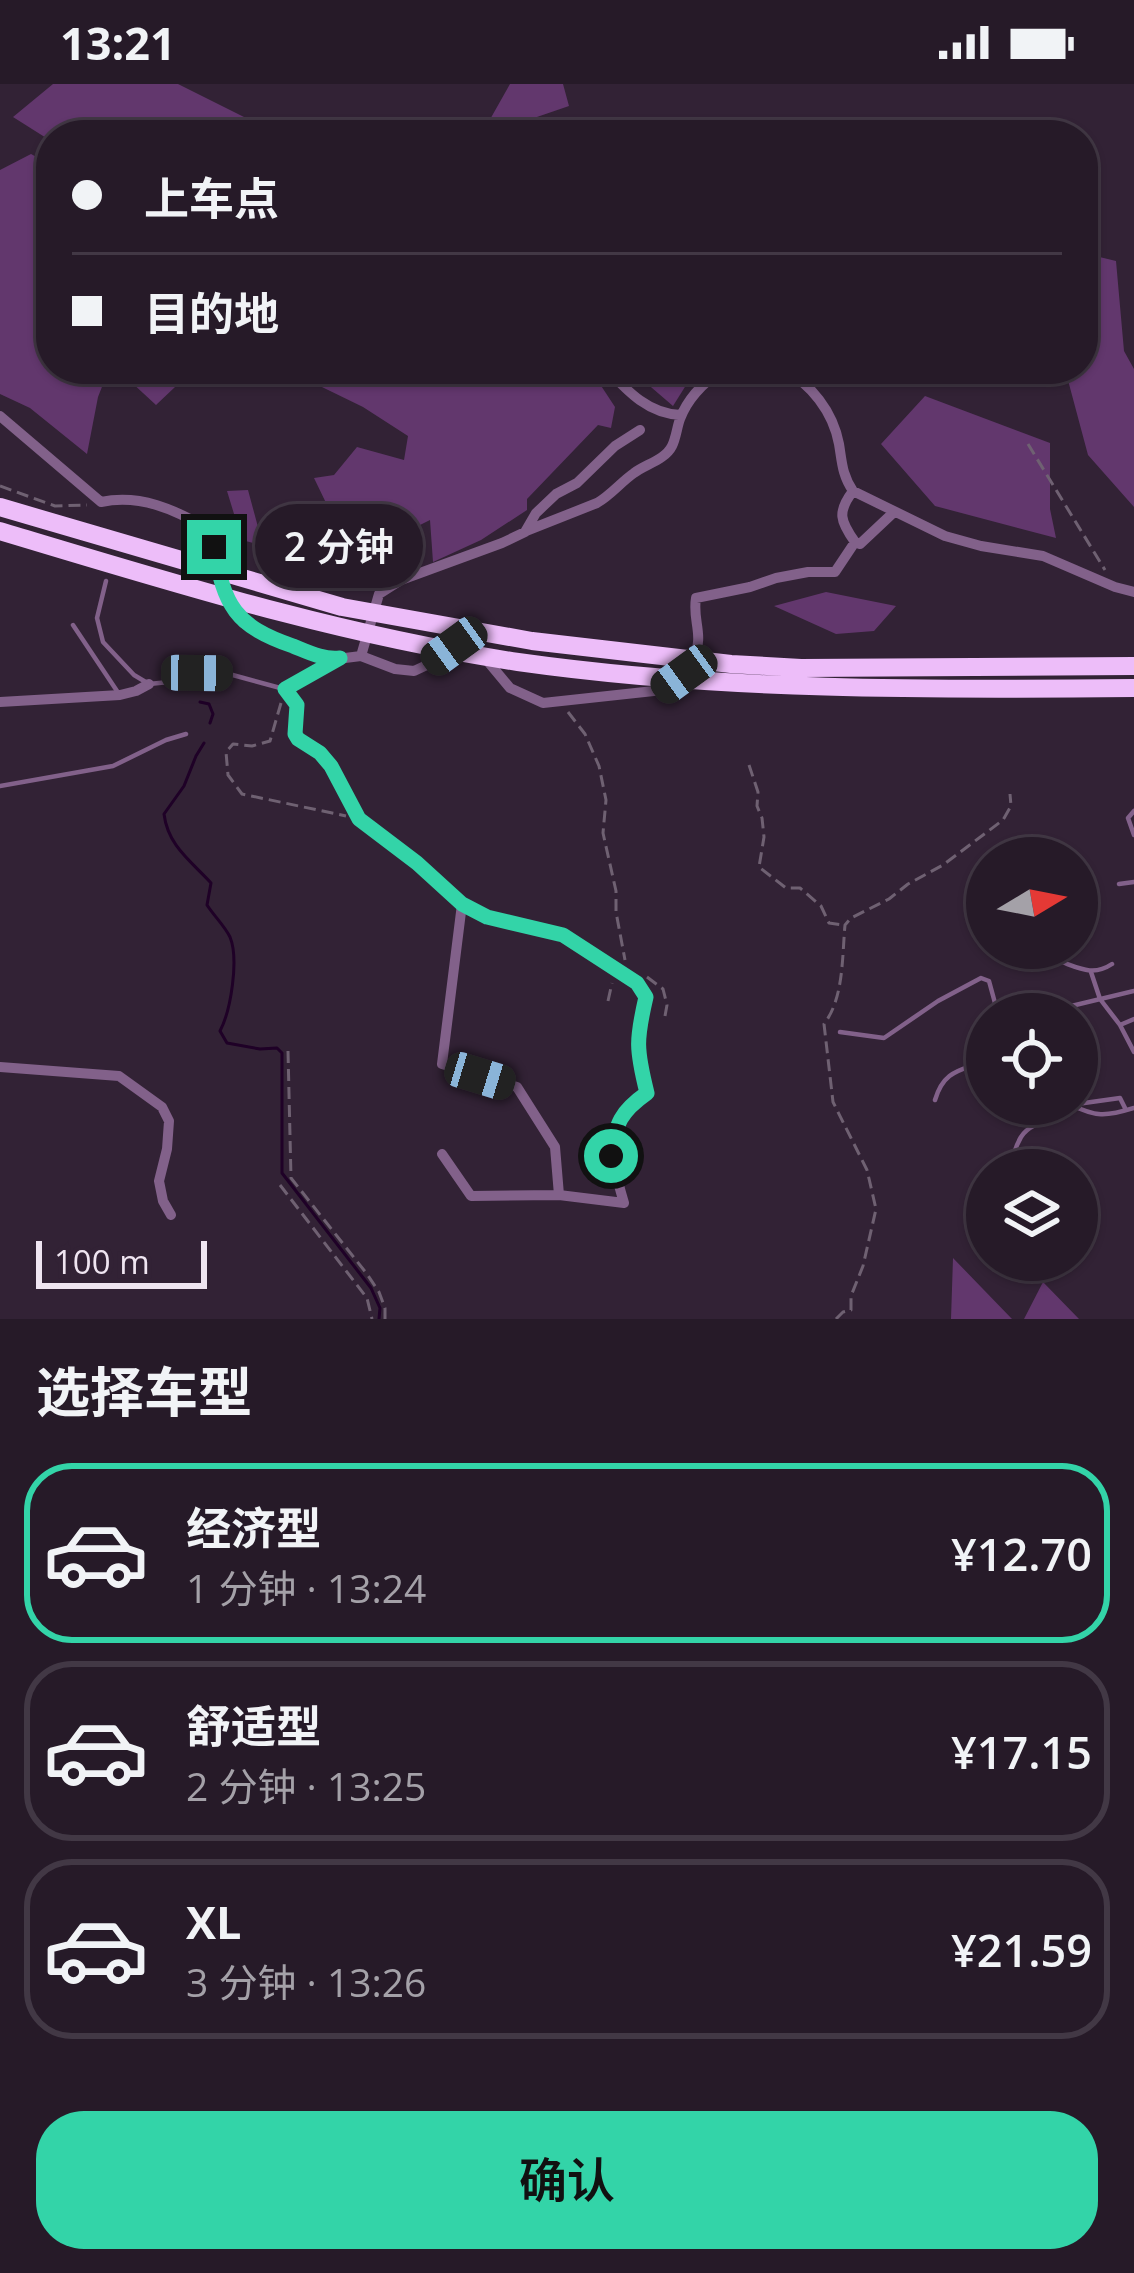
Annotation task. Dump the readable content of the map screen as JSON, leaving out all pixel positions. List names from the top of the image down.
{
  "scale_bar": "100 m",
  "north": "right",
  "page": {
    "status": "13:21",
    "banner": ["上车点", "目的地"],
    "bubble": "2 分钟",
    "scale": "100 m",
    "heading": "选择车型",
    "list": [
      {
        "name": "经济型",
        "note": "1 分钟 · 13:24",
        "value": "¥12.70"
      },
      {
        "name": "舒适型",
        "note": "2 分钟 · 13:25",
        "value": "¥17.15"
      },
      {
        "name": "XL",
        "note": "3 分钟 · 13:26",
        "value": "¥21.59"
      }
    ],
    "buttons": "确认"
  }
}
